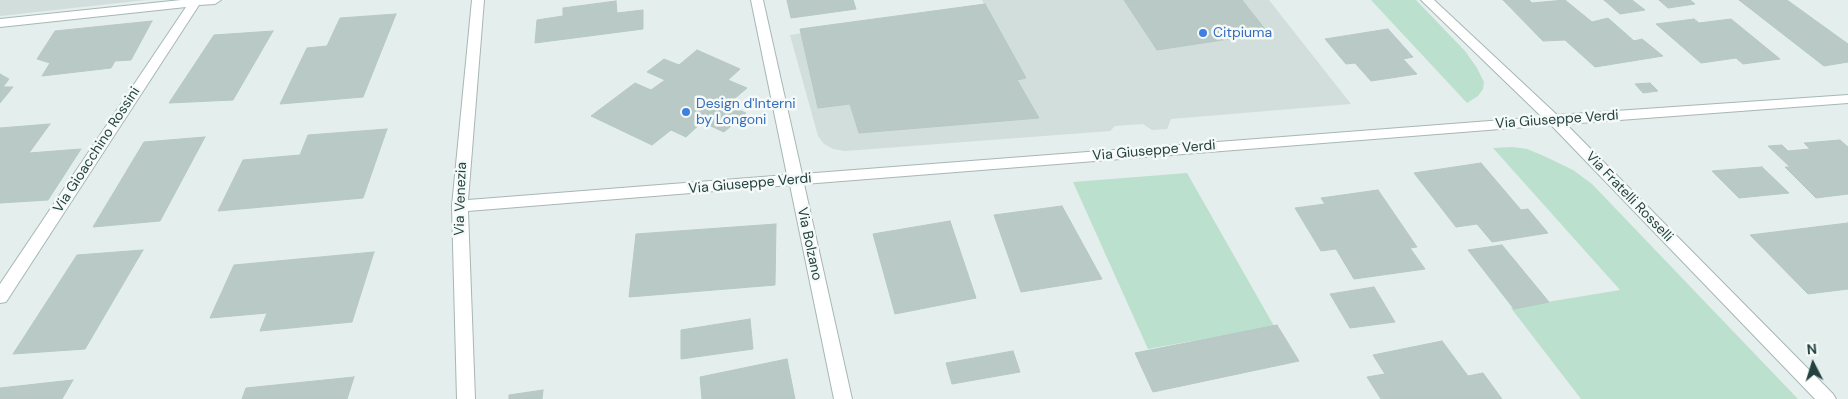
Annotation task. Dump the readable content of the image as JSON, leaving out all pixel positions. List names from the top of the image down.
{
  "streets": {
    "street": [
      "Via Giuseppe Verdi",
      "Via Gioacchino Rossini",
      "Via Fratelli Rosselli",
      "Via Venezia",
      "Via Bolzano"
    ]
  },
  "crossings": [
    ["Via Giuseppe Verdi", "Via Fratelli Rosselli"],
    ["Via Giuseppe Verdi", "Via Venezia"],
    ["Via Giuseppe Verdi", "Via Bolzano"]
  ],
  "places": ["Citpiuma", "Design d'Interni by Longoni"],
  "north": "top"
}
